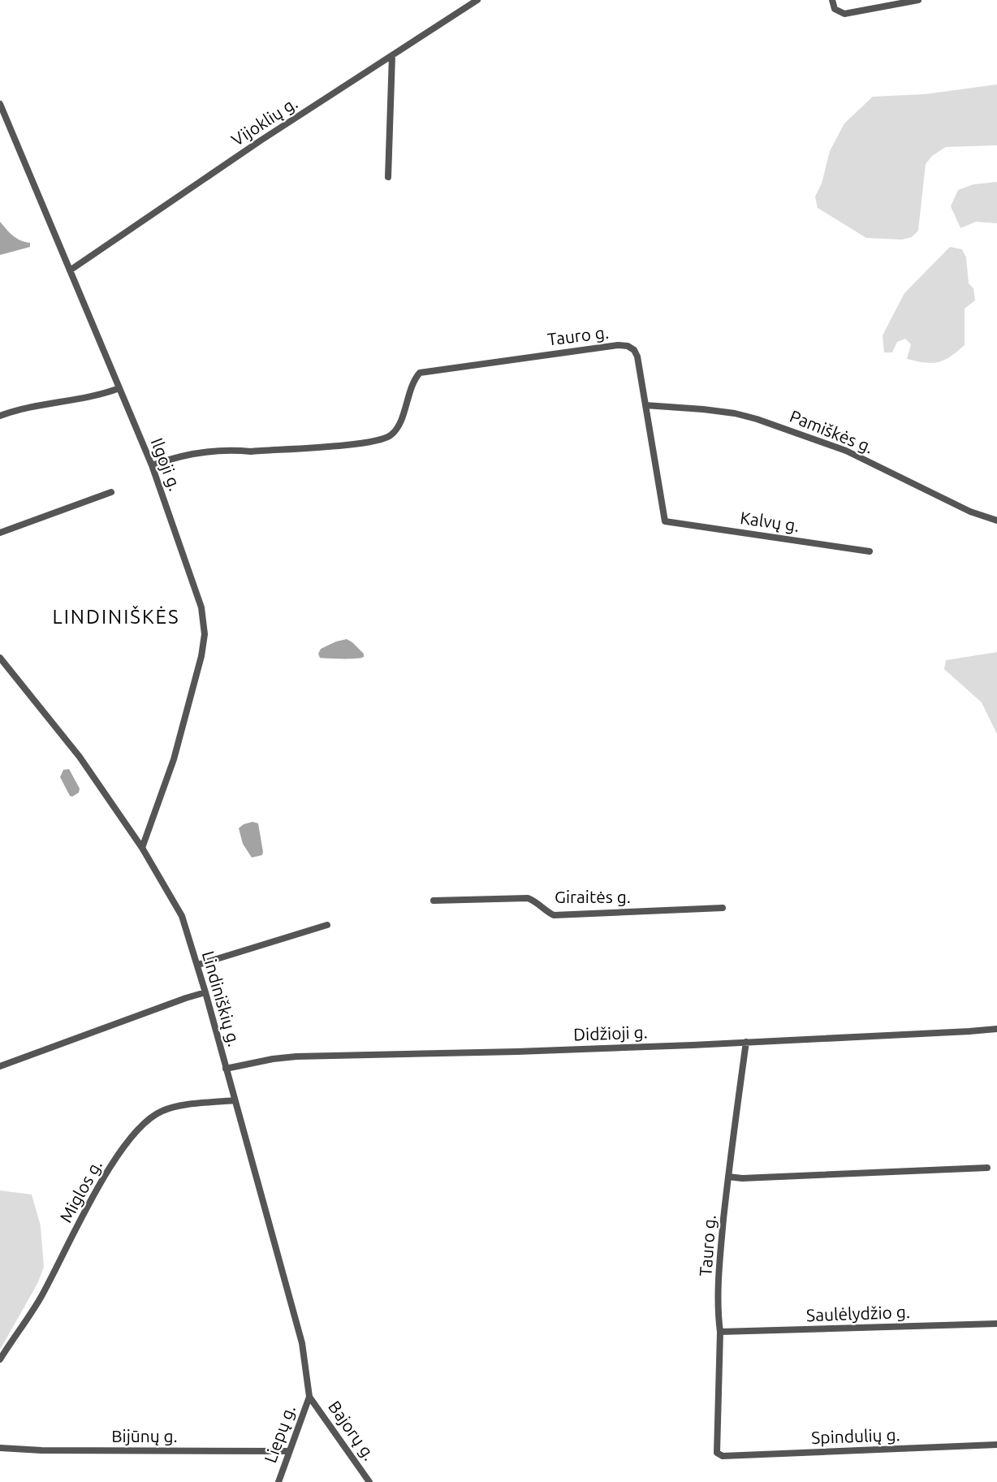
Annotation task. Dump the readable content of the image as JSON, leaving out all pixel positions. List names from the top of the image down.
{
  "streets": {
    "street": [
      "Vijoklių g.",
      "Tauro g.",
      "Pamiškės g.",
      "Ilgoji g.",
      "Kalvų g.",
      "Giraitės g.",
      "Lindiniškių g.",
      "Didžioji g.",
      "Miglos g.",
      "Saulėlydžio g.",
      "Bajorų g.",
      "Liepų g.",
      "Bijūnų g.",
      "Spindulių g."
    ]
  },
  "crossings": [
    ["Vijoklių g.", "Ilgoji g."],
    ["Tauro g.", "Pamiškės g."],
    ["Tauro g.", "Ilgoji g."],
    ["Tauro g.", "Kalvų g."],
    ["Tauro g.", "Didžioji g."],
    ["Tauro g.", "Saulėlydžio g."],
    ["Tauro g.", "Spindulių g."],
    ["Ilgoji g.", "Lindiniškių g."],
    ["Lindiniškių g.", "Didžioji g."],
    ["Lindiniškių g.", "Miglos g."],
    ["Lindiniškių g.", "Bajorų g."],
    ["Lindiniškių g.", "Liepų g."],
    ["Bajorų g.", "Liepų g."],
    ["Liepų g.", "Bijūnų g."]
  ],
  "districts": ["LINDINIŠKĖS"]
}
